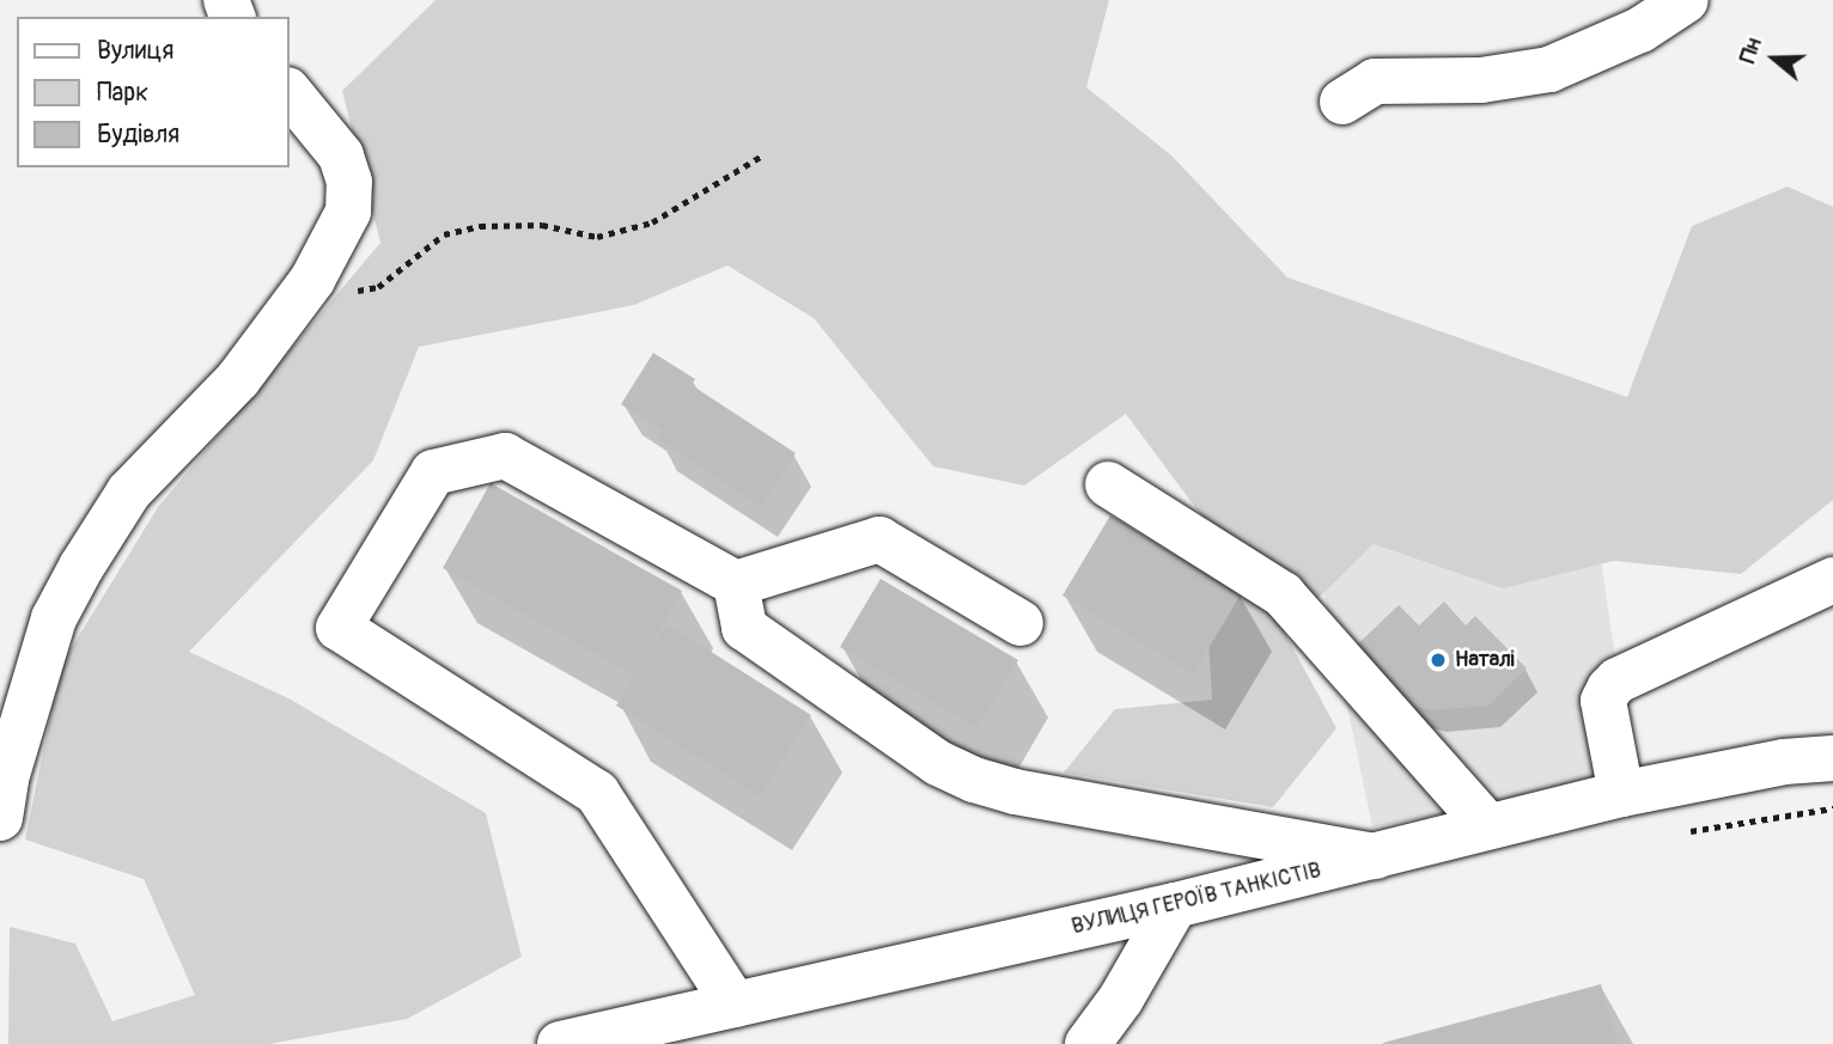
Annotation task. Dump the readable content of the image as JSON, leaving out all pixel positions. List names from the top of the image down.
{
  "streets": {
    "street": ["ВУЛИЦЯ ГЕРОЇВ ТАНКІСТІВ"]
  },
  "places": ["Наталі"],
  "legend": ["Вулиця", "Парк", "Будівля"],
  "north": "left"
}
